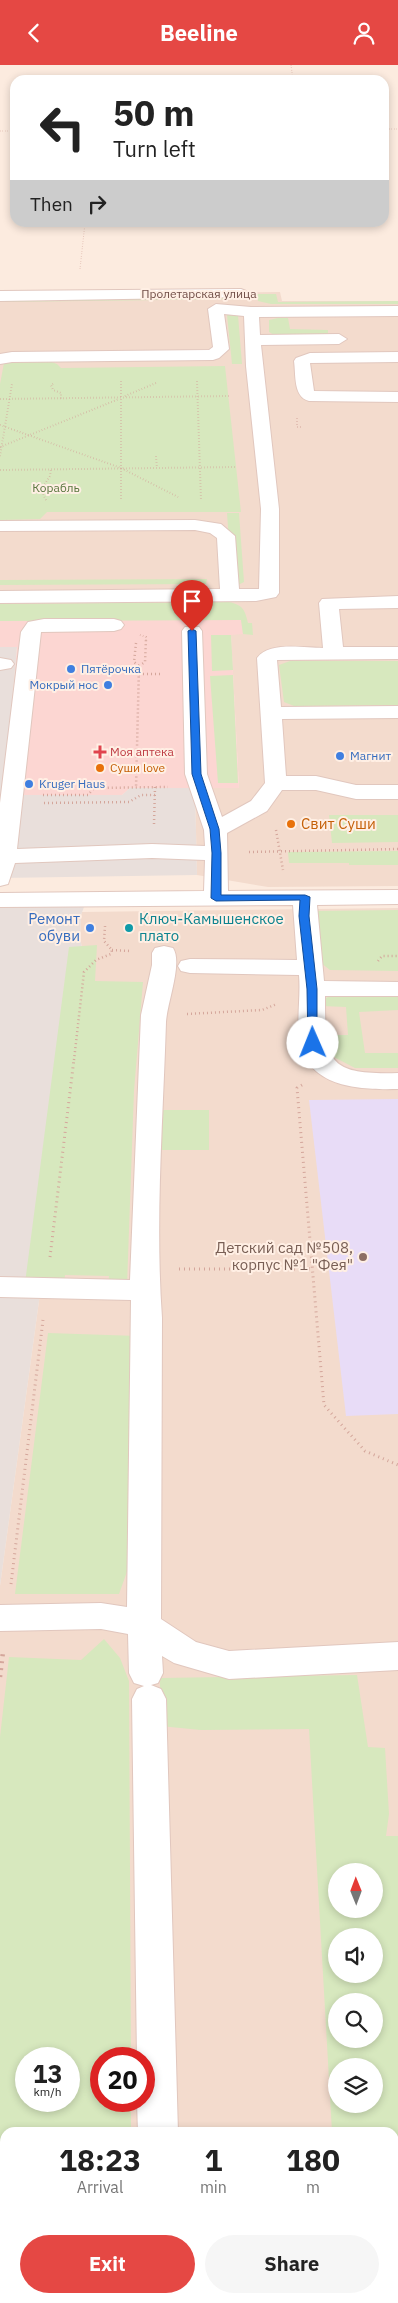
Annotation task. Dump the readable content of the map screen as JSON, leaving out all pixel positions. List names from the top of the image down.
{
  "streets": {
    "street": ["Пролетарская улица"]
  },
  "parks": ["Корабль"],
  "places": {
    "other": [
      "Пятёрочка",
      "Мокрый нос",
      "Магнит",
      "Суши love",
      "Kruger Haus",
      "Свит Суши",
      "Ремонт обуви",
      "Ключ-Камышенское плато",
      "Детский сад №508, корпус №1 \"Фея\""
    ],
    "health": ["Моя аптека"]
  },
  "north": "top",
  "page": {
    "header": "Beeline",
    "turn": ["50 m", "Turn left"],
    "then": "Then",
    "speed": "13 km/h",
    "limit": "20",
    "eta": [
      "18:23",
      "Arrival",
      "1",
      "min",
      "180",
      "m"
    ],
    "buttons": ["Exit", "Share"]
  }
}
